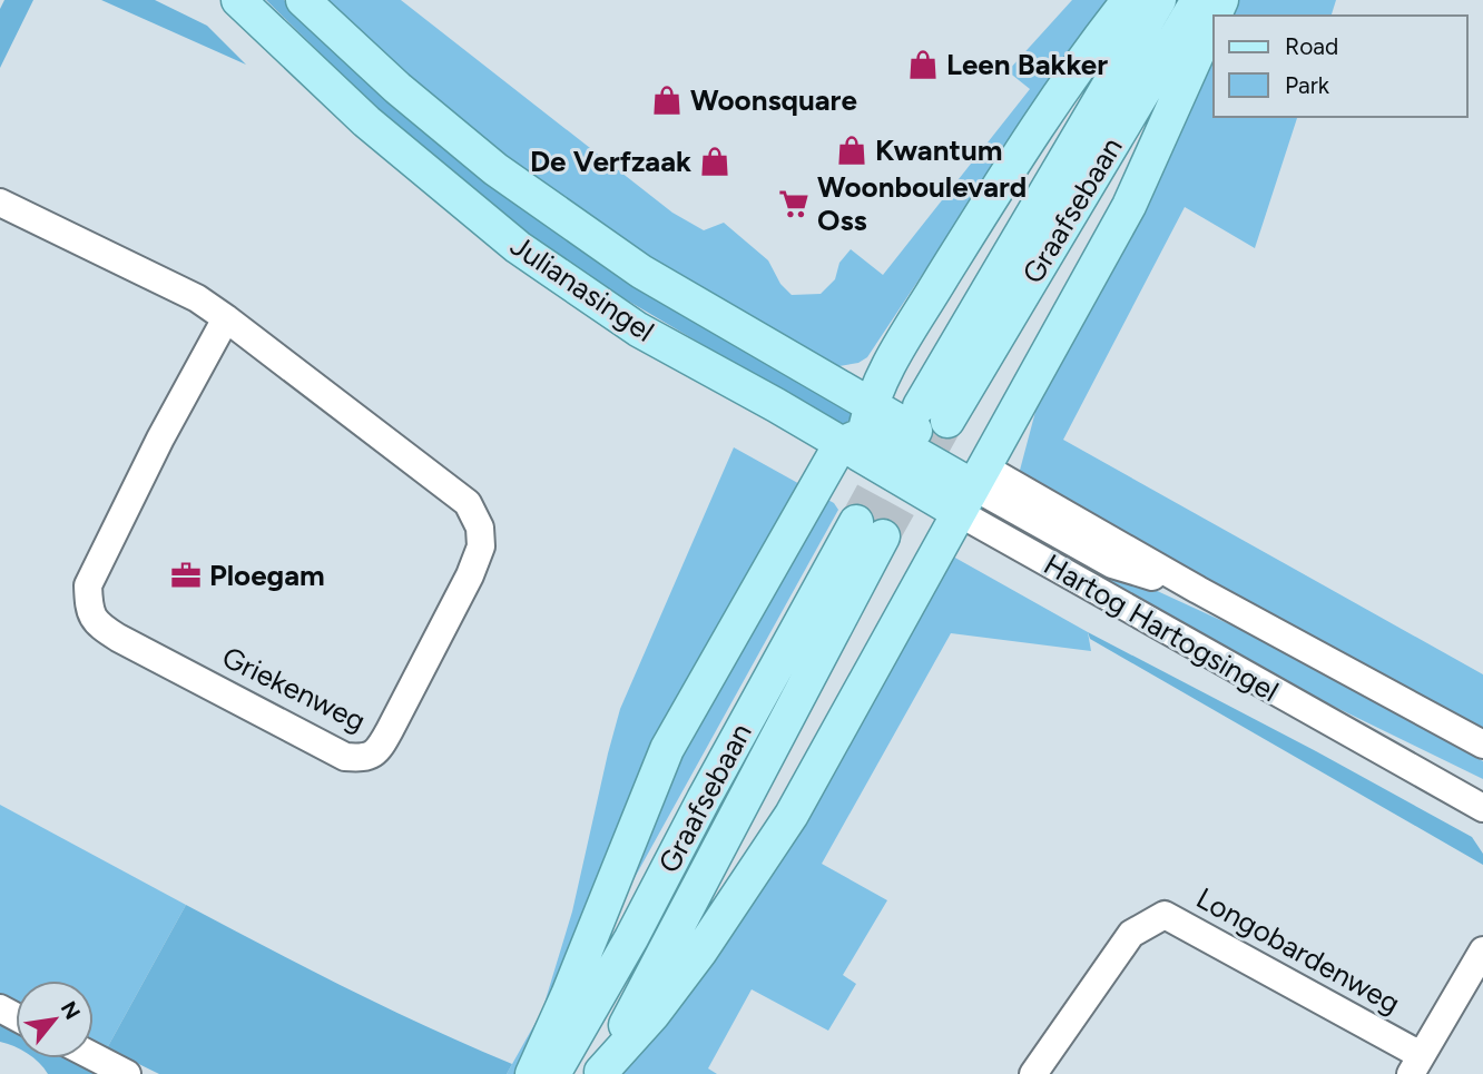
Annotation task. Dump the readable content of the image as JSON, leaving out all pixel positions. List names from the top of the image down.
{
  "streets": {
    "main road": ["Graafsebaan", "Julianasingel", "Hartog Hartogsingel"],
    "street": ["Griekenweg", "Longobardenweg"]
  },
  "crossings": [
    ["Julianasingel", "Hartog Hartogsingel"]
  ],
  "places": {
    "shop": [
      "Leen Bakker",
      "Woonsquare",
      "Kwantum",
      "De Verfzaak"
    ],
    "supermarket": ["Woonboulevard Oss"],
    "office": ["Ploegam"]
  },
  "legend": ["Road", "Park"],
  "north": "top right"
}
